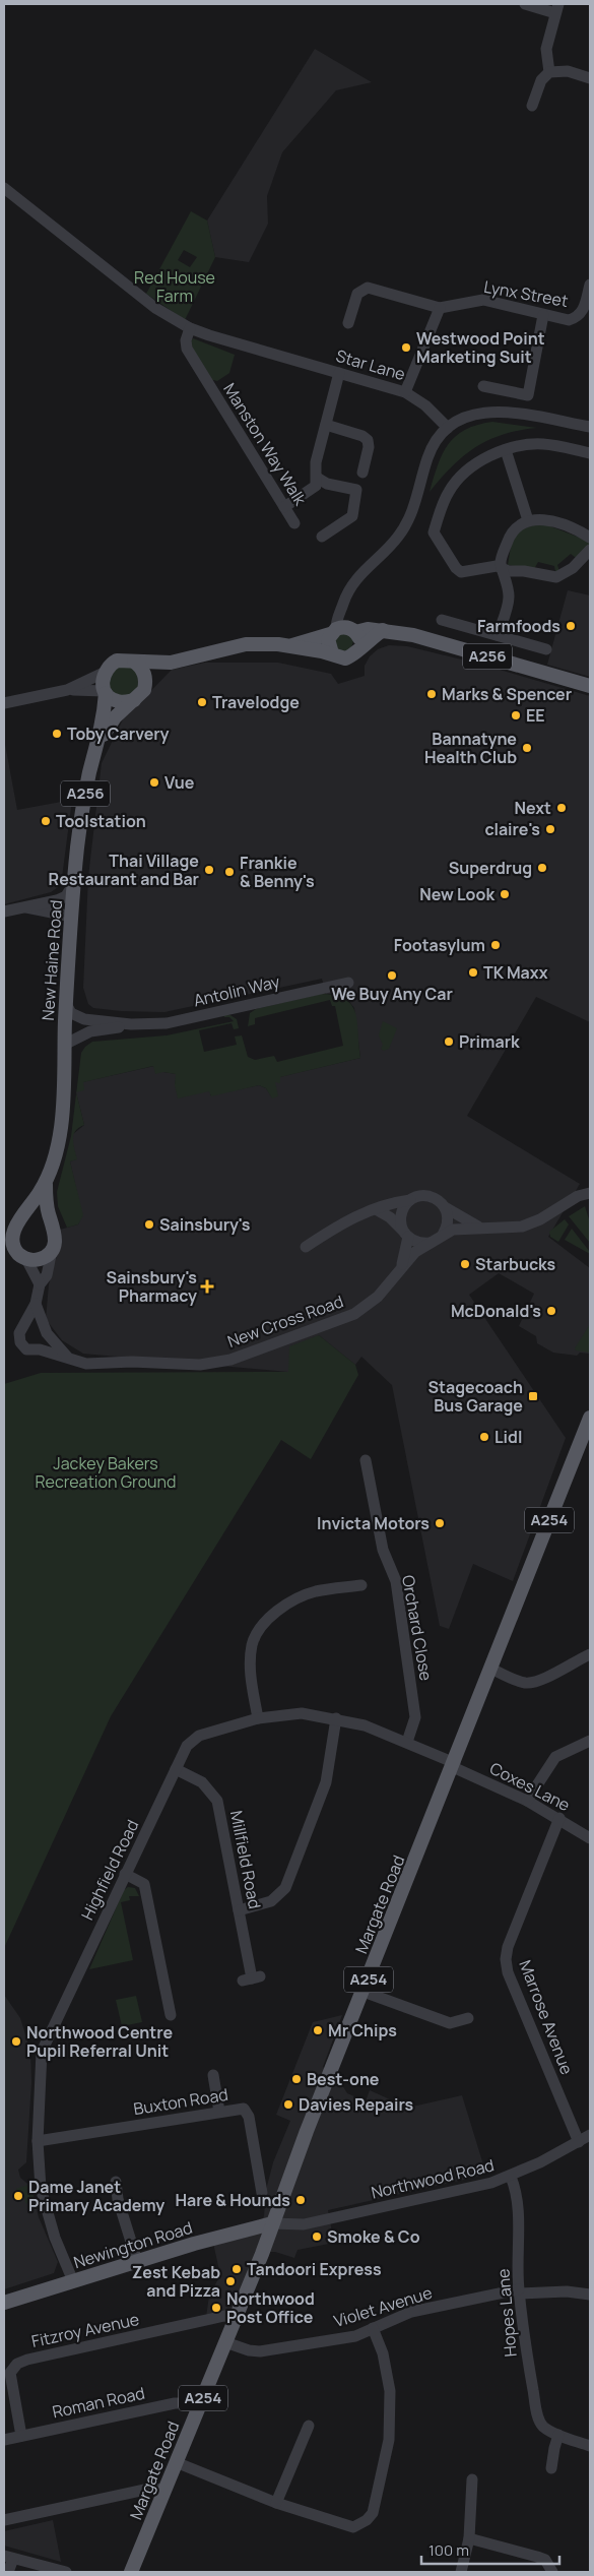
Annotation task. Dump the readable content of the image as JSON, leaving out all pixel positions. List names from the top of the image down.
{
  "streets": {
    "main road": [
      "A256",
      "New Haine Road",
      "A254",
      "Margate Road",
      "Newington Road"
    ],
    "street": [
      "Lynx Street",
      "Star Lane",
      "Manston Way Walk",
      "Antolin Way",
      "New Cross Road",
      "Orchard Close",
      "Coxes Lane",
      "Millfield Road",
      "Highfield Road",
      "Marrose Avenue",
      "Buxton Road",
      "Northwood Road",
      "Violet Avenue",
      "Hopes Lane",
      "Fitzroy Avenue",
      "Roman Road"
    ]
  },
  "crossings": [
    ["Star Lane", "Manston Way Walk"],
    ["A256", "New Haine Road"],
    ["New Haine Road", "Antolin Way"],
    ["Orchard Close", "Highfield Road"],
    ["Coxes Lane", "Highfield Road"],
    ["Coxes Lane", "Margate Road"],
    ["Coxes Lane", "Marrose Avenue"],
    ["Millfield Road", "Highfield Road"],
    ["Highfield Road", "Margate Road"],
    ["Highfield Road", "Buxton Road"],
    ["Highfield Road", "Newington Road"],
    ["Margate Road", "Northwood Road"],
    ["Margate Road", "Newington Road"],
    ["Margate Road", "Violet Avenue"],
    ["Margate Road", "Fitzroy Avenue"],
    ["Margate Road", "Roman Road"],
    ["Marrose Avenue", "Northwood Road"],
    ["Northwood Road", "Newington Road"],
    ["Northwood Road", "Hopes Lane"],
    ["Violet Avenue", "Hopes Lane"],
    ["Fitzroy Avenue", "Roman Road"]
  ],
  "parks": ["Red House Farm", "Jackey Bakers Recreation Ground"],
  "places": {
    "other": [
      "Westwood Point Marketing Suit",
      "Farmfoods",
      "Marks & Spencer",
      "Travelodge",
      "EE",
      "Toby Carvery",
      "Bannatyne Health Club",
      "Vue",
      "Next",
      "Toolstation",
      "claire's",
      "Superdrug",
      "Thai Village Restaurant and Bar",
      "Frankie & Benny's",
      "New Look",
      "Footasylum",
      "TK Maxx",
      "We Buy Any Car",
      "Primark",
      "Sainsbury's",
      "Starbucks",
      "McDonald's",
      "Lidl",
      "Invicta Motors",
      "Mr Chips",
      "Northwood Centre Pupil Referral Unit",
      "Best-one",
      "Davies Repairs",
      "Dame Janet Primary Academy",
      "Hare & Hounds",
      "Smoke & Co",
      "Tandoori Express",
      "Zest Kebab and Pizza",
      "Northwood Post Office"
    ],
    "health": ["Sainsbury's Pharmacy"],
    "transit": ["Stagecoach Bus Garage"]
  },
  "scale_bar": "100 m"
}
